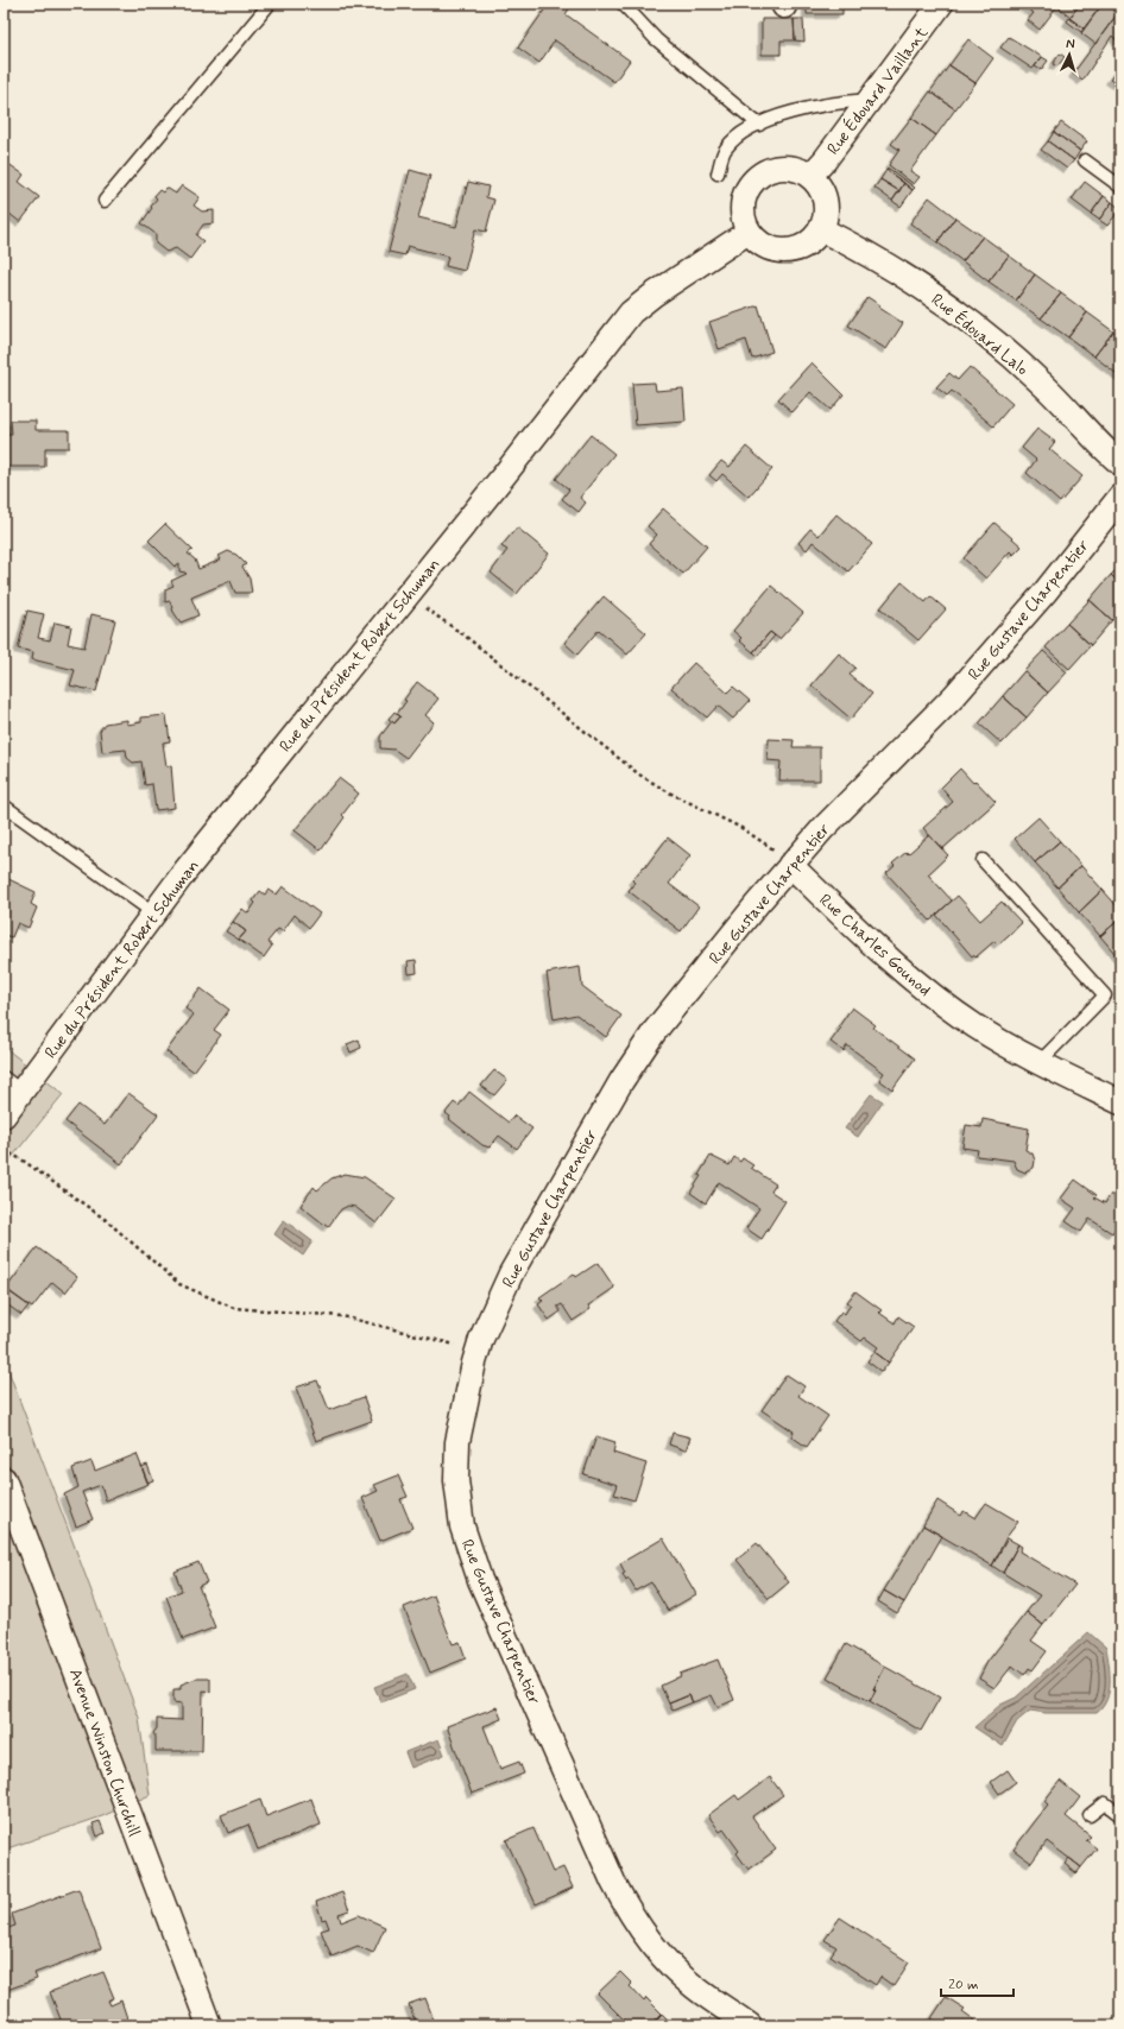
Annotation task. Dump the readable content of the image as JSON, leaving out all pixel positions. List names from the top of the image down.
{
  "streets": {
    "street": [
      "Rue Édouard Vaillant",
      "Rue Édouard Lalo",
      "Rue Gustave Charpentier",
      "Rue du Président Robert Schuman",
      "Rue Charles Gounod",
      "Avenue Winston Churchill"
    ]
  },
  "crossings": [
    ["Rue Édouard Vaillant", "Rue Édouard Lalo"],
    ["Rue Édouard Vaillant", "Rue du Président Robert Schuman"],
    ["Rue Édouard Lalo", "Rue du Président Robert Schuman"],
    ["Rue Gustave Charpentier", "Rue Charles Gounod"]
  ],
  "scale_bar": "20 m",
  "north": "top"
}
